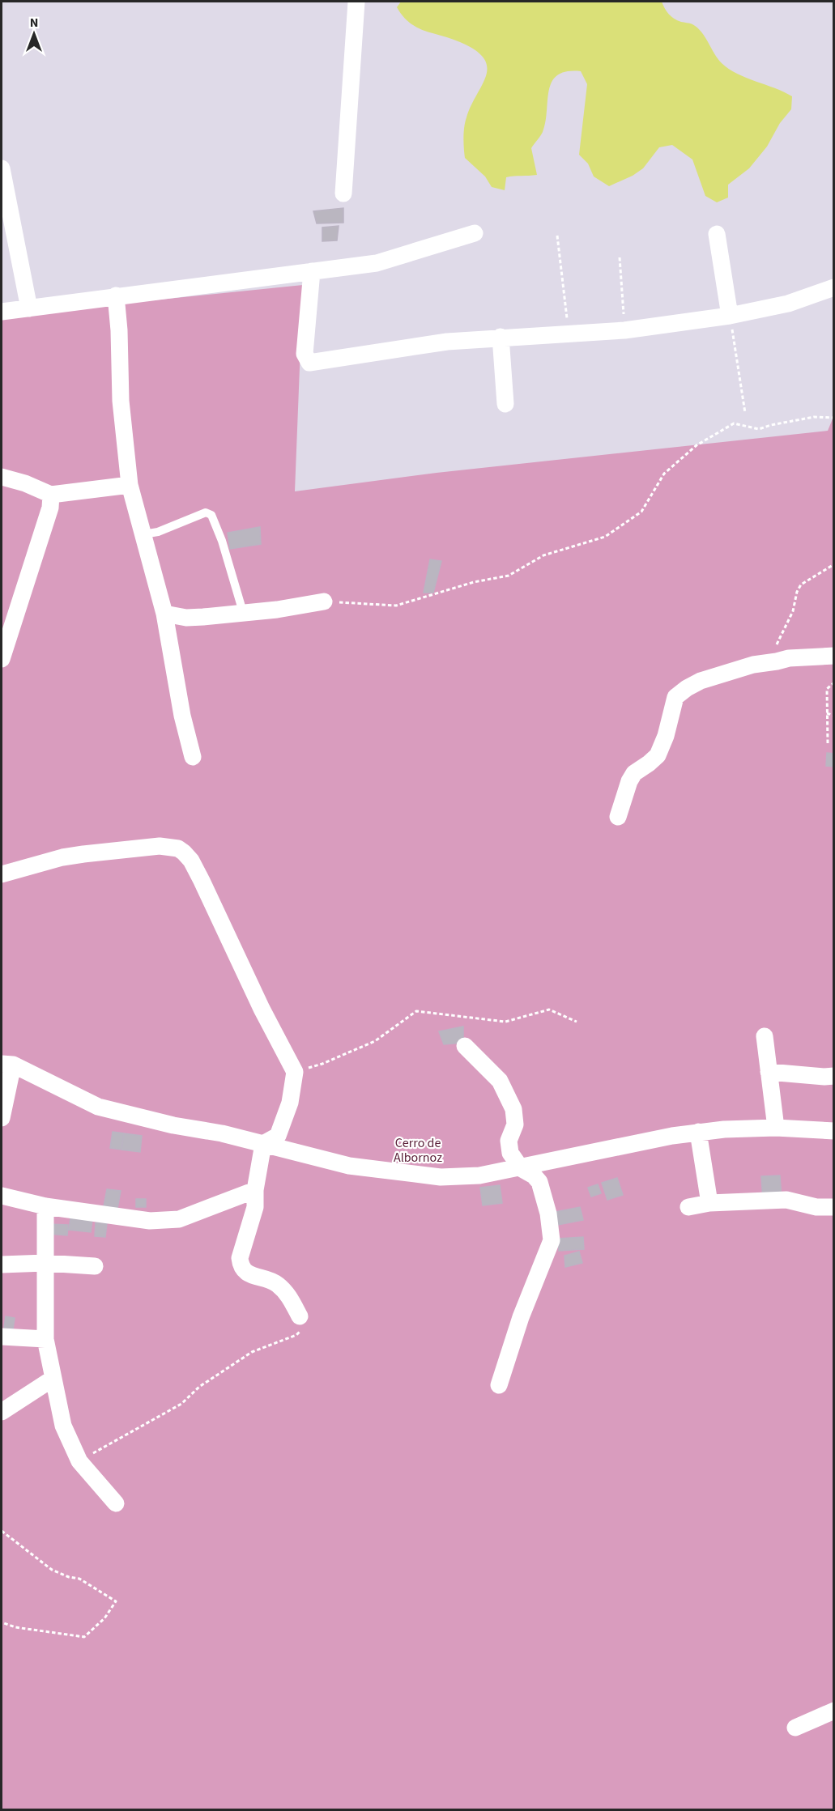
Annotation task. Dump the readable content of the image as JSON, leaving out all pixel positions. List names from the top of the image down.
{
  "parks": ["Cerro de Albornoz"],
  "north": "top"
}
